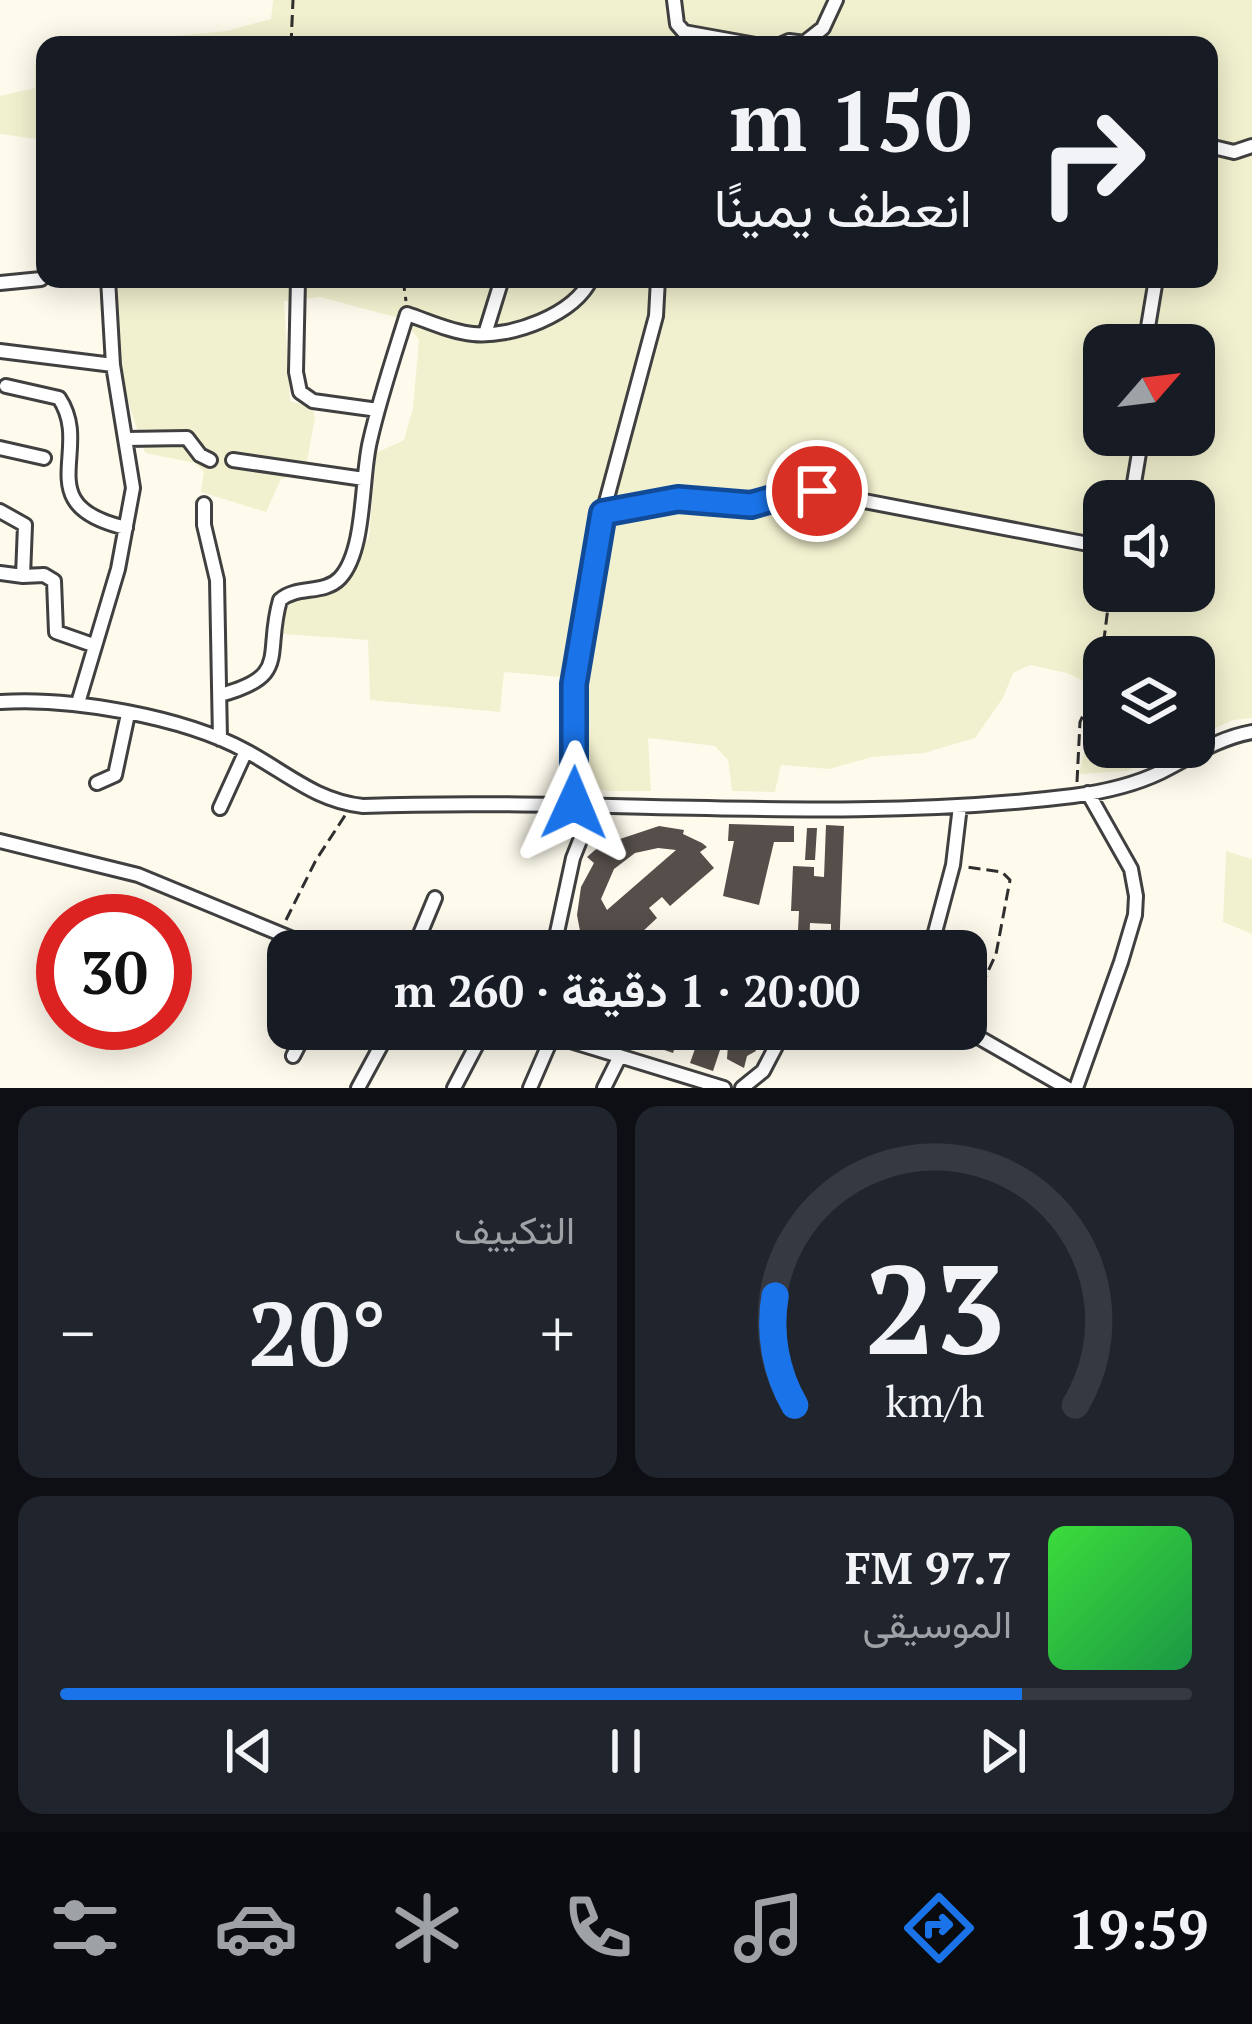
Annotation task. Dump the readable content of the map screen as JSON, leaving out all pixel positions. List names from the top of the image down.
{
  "north": "top right",
  "page": {
    "turn": ["150 m", "انعطف يمينًا"],
    "limit": "30",
    "trip": "20:00 · 1 دقيقة · 260 m",
    "tile": "التكييف",
    "heat": ["−", "20°", "+"],
    "song": ["97.7 FM", "الموسيقى"],
    "tabs": "19:59",
    "gauge": ["23", "km/h"]
  }
}
